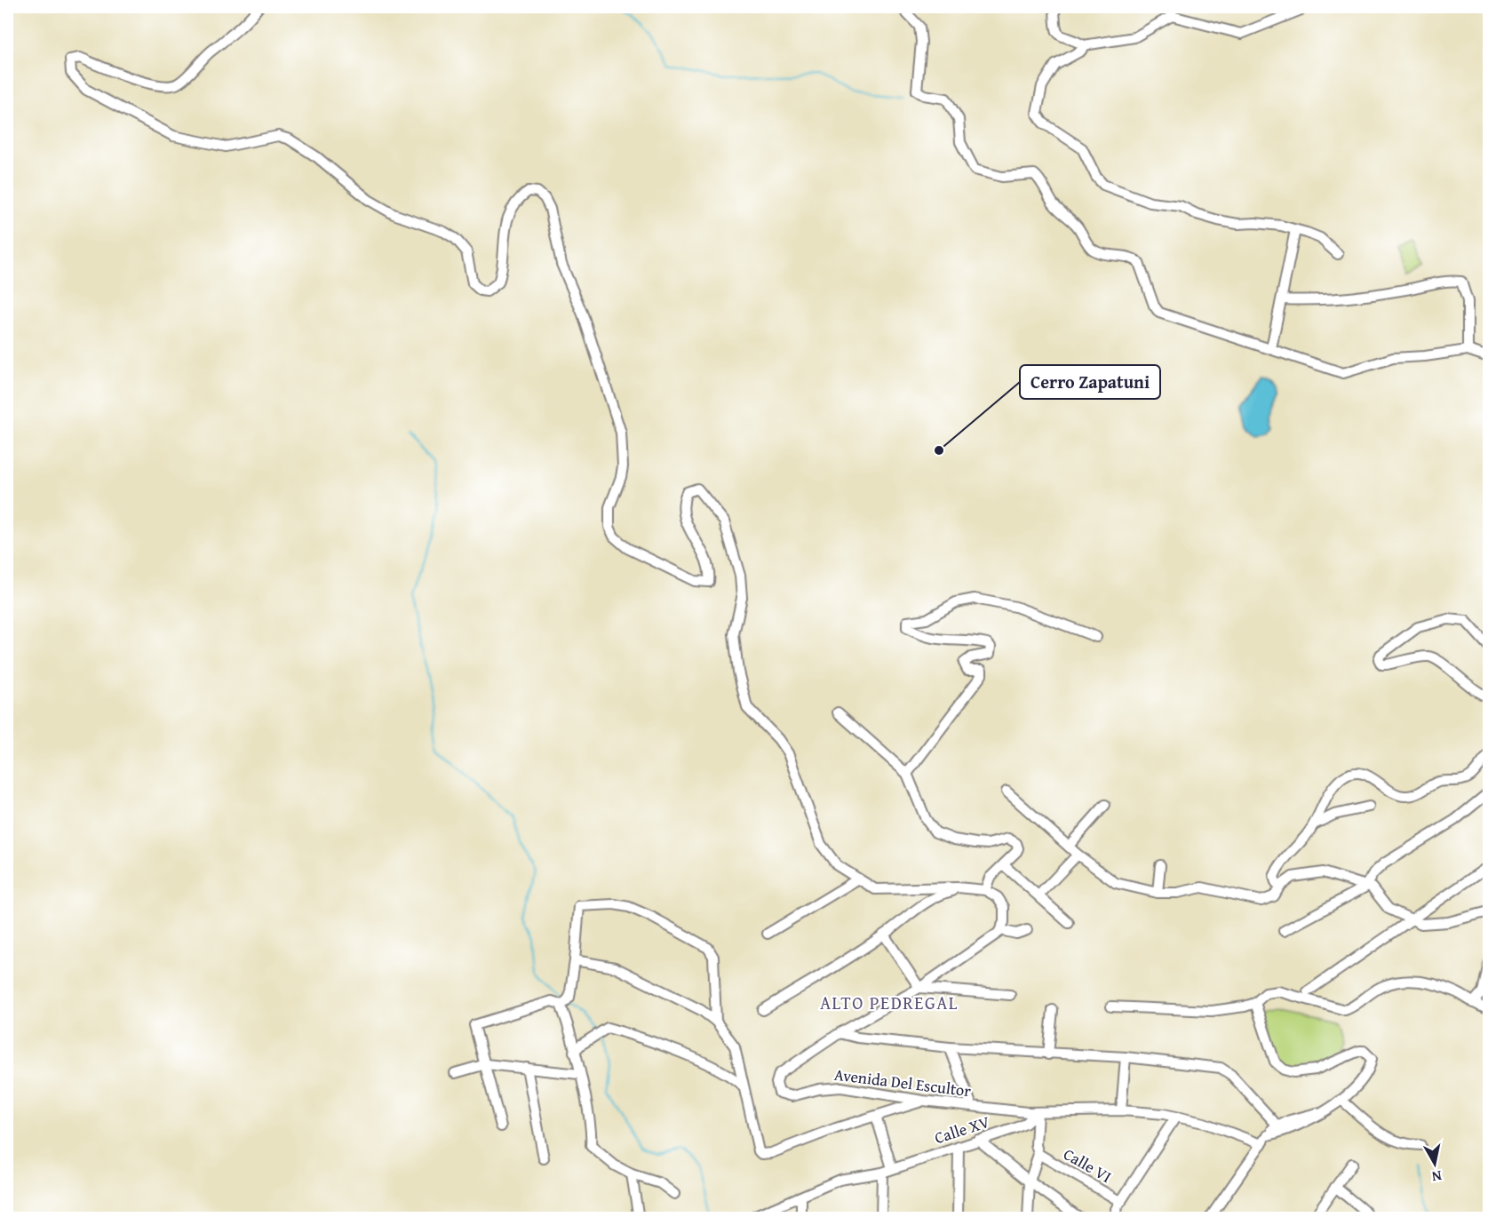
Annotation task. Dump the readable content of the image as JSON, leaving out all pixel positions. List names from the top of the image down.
{
  "streets": {
    "street": ["Avenida Del Escultor", "Calle XV", "Calle VI"]
  },
  "crossings": [
    ["Avenida Del Escultor", "Calle XV"]
  ],
  "districts": ["ALTO PEDREGAL"],
  "places": ["Cerro Zapatuni"],
  "north": "bottom"
}
